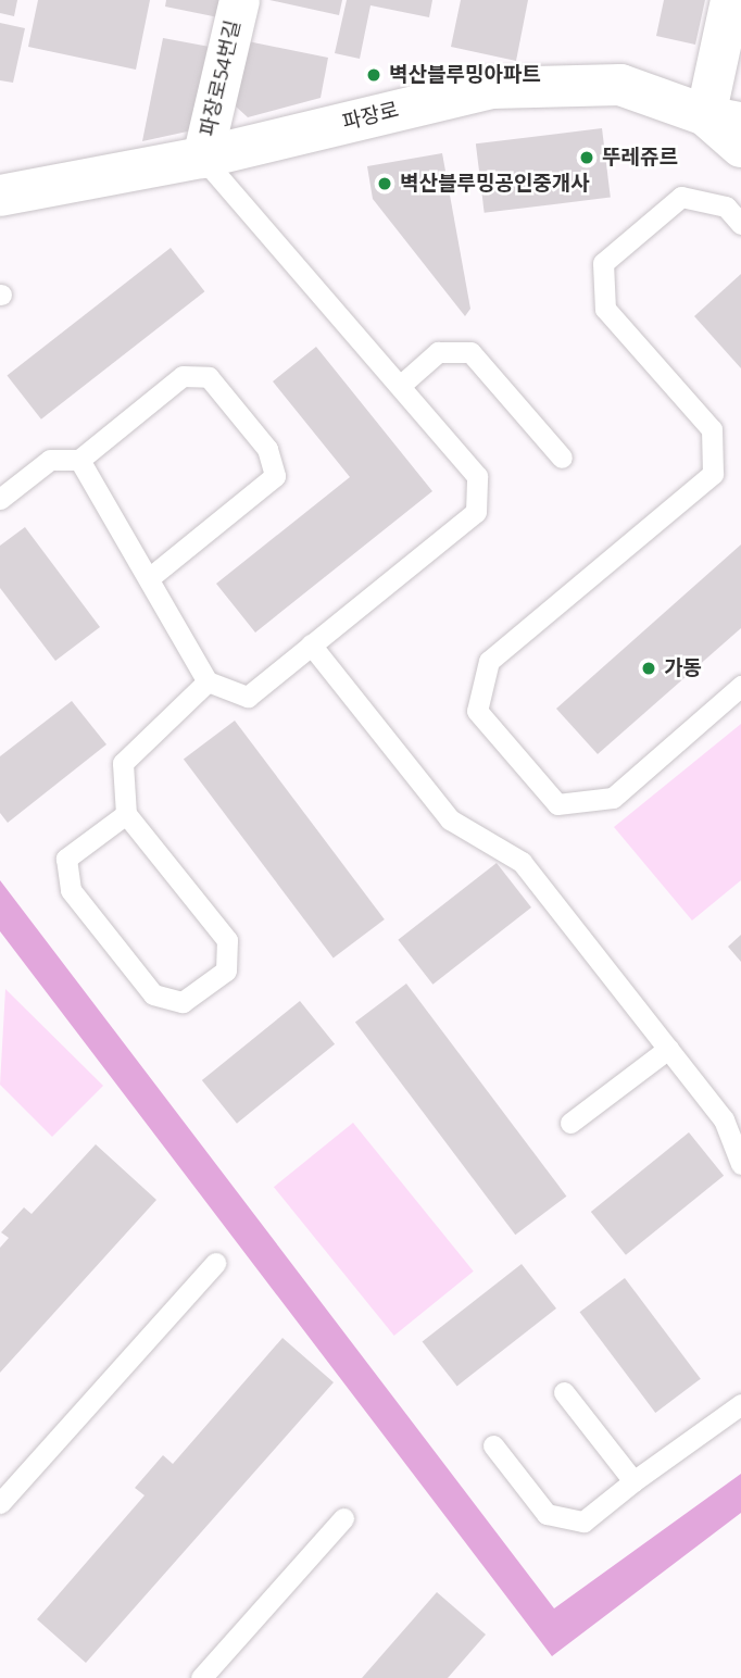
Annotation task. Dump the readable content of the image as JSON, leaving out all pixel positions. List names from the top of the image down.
{
  "streets": {
    "street": ["파장로54번길", "파장로"]
  },
  "crossings": [
    ["파장로54번길", "파장로"]
  ],
  "places": [
    "벽산블루밍아파트",
    "뚜레쥬르",
    "벽산블루밍공인중개사",
    "가동"
  ]
}
